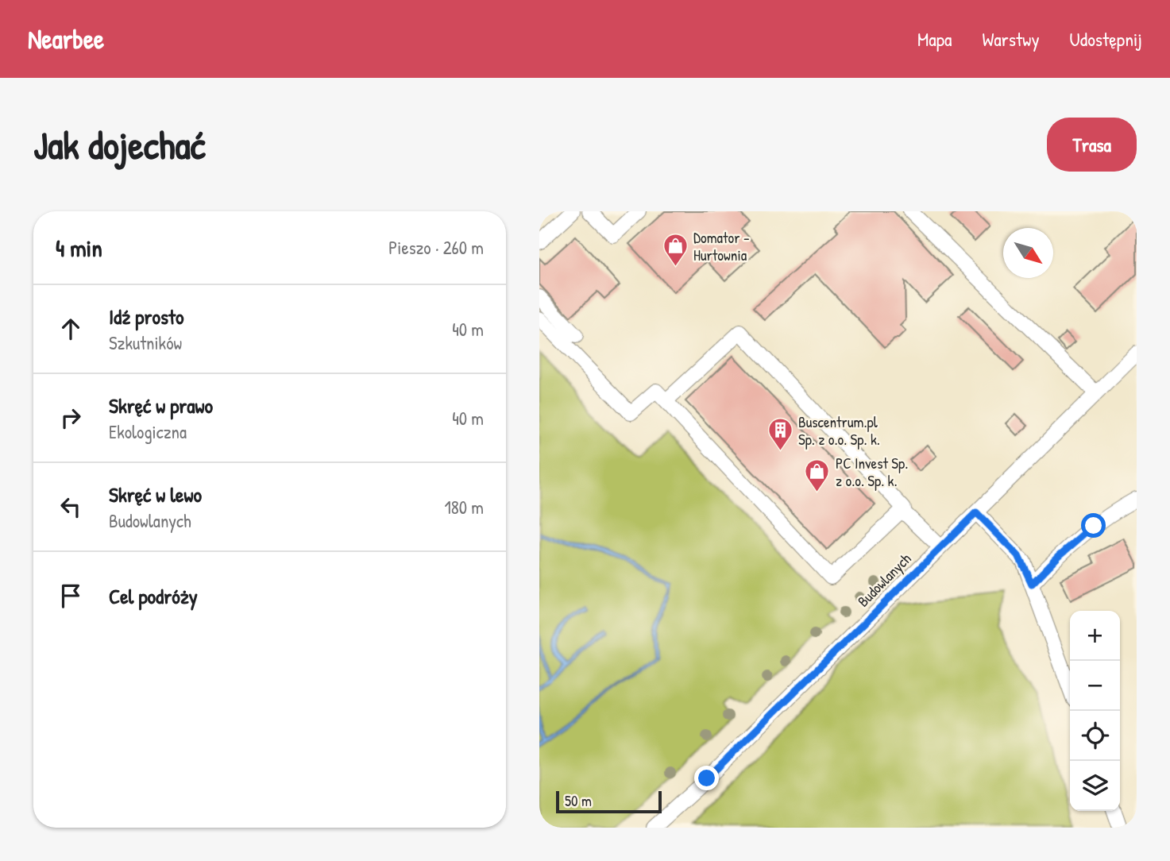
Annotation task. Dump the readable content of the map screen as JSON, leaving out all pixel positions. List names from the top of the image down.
{
  "streets": {
    "street": ["Budowlanych"]
  },
  "places": {
    "shop": ["Domator - Hurtownia", "PC Invest Sp. z o.o. Sp. k."],
    "building": ["Buscentrum.pl Sp. z o.o. Sp. k."]
  },
  "scale_bar": "50 m",
  "north": "bottom right",
  "page": {
    "header": "Nearbee",
    "nav": ["Mapa", "Warstwy", "Udostępnij"],
    "buttons": "Trasa",
    "title": "Jak dojechać",
    "heading": ["4 min", "Pieszo · 260 m"],
    "list": [
      ["Idź prosto", "Szkutników", "40 m"],
      ["Skręć w prawo", "Ekologiczna", "40 m"],
      ["Skręć w lewo", "Budowlanych", "180 m"],
      "Cel podróży"
    ],
    "map_buttons": ["+", "−"],
    "scale": "50 m"
  }
}
